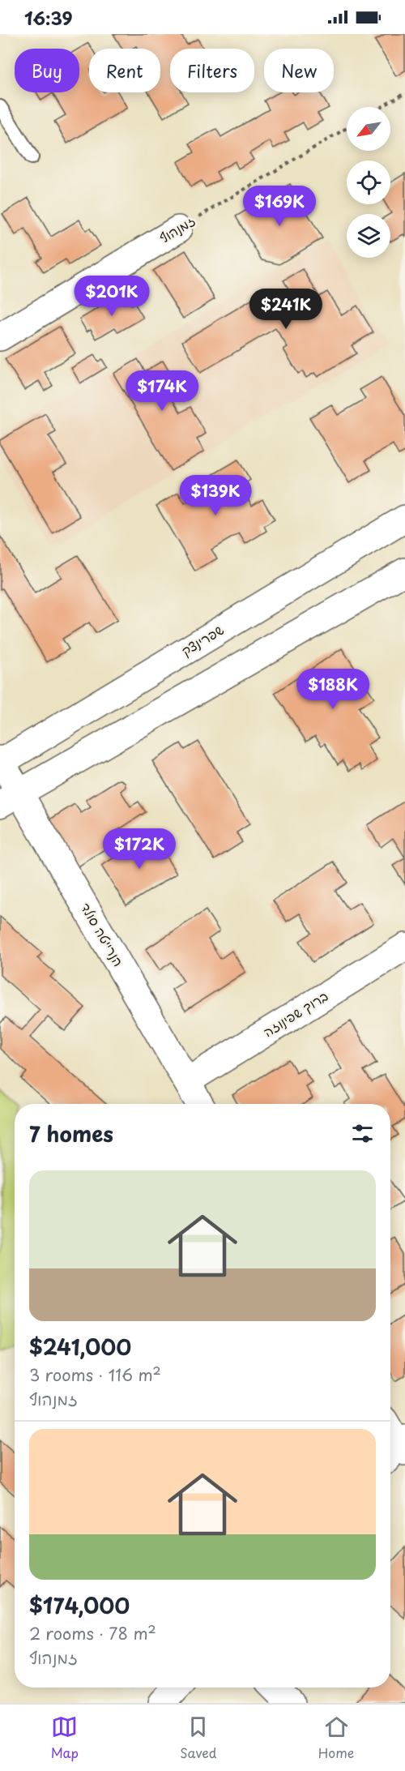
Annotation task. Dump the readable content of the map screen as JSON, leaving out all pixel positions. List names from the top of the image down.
{
  "streets": {
    "street": [
      "זמנהוף",
      "שפרינצק",
      "הנרייטה סולד",
      "ברוך שפינוזה"
    ]
  },
  "crossings": [
    ["שפרינצק", "הנרייטה סולד"],
    ["הנרייטה סולד", "ברוך שפינוזה"]
  ],
  "north": "bottom left",
  "page": {
    "status": "16:39",
    "chip": [
      "Buy",
      "Rent",
      "Filters",
      "New"
    ],
    "price": [
      "$169K",
      "$201K",
      "$241K",
      "$174K",
      "$139K",
      "$188K",
      "$172K"
    ],
    "heading": "7 homes",
    "list": [
      {
        "name": "$241,000",
        "note": "3 rooms · 116 m² · זמנהוף"
      },
      {
        "name": "$174,000",
        "note": "2 rooms · 78 m² · זמנהוף"
      }
    ],
    "tabs": ["Map", "Saved", "Home"]
  }
}
